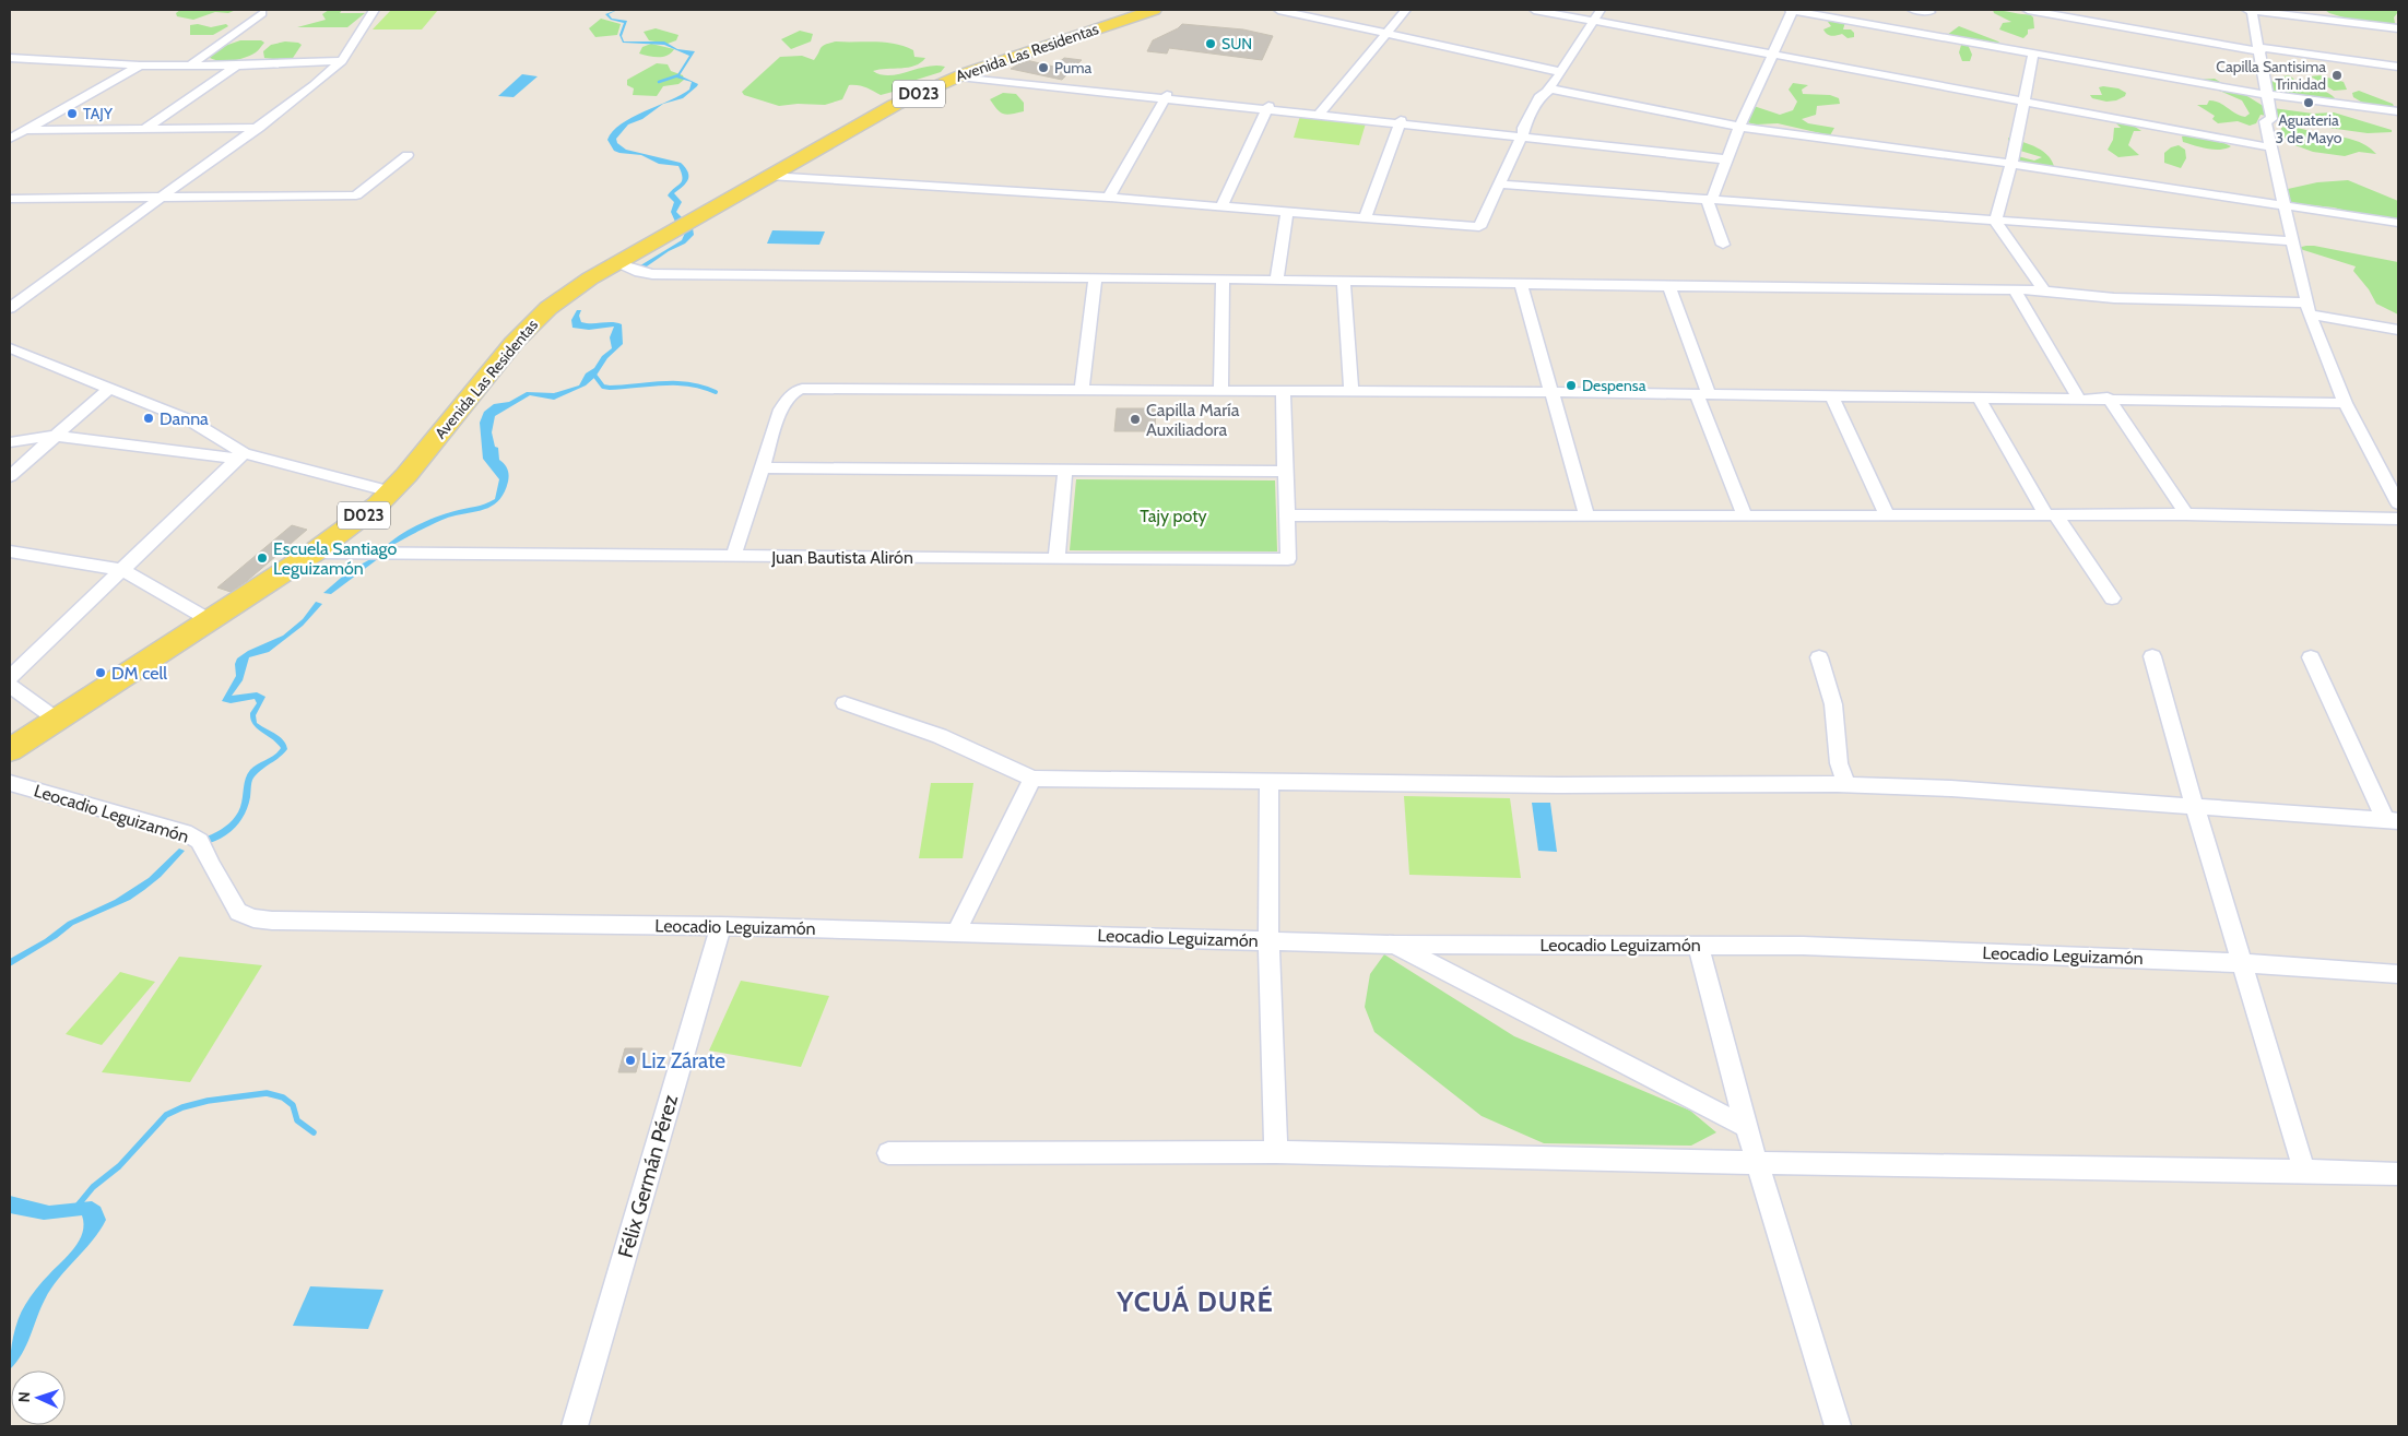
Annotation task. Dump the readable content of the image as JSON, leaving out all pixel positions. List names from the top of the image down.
{
  "streets": {
    "main road": ["Avenida Las Residentas", "D023"],
    "street": ["Juan Bautista Alirón", "Leocadio Leguizamón", "Félix Germán Pérez"]
  },
  "crossings": [
    ["Avenida Las Residentas", "Juan Bautista Alirón"],
    ["Leocadio Leguizamón", "Félix Germán Pérez"]
  ],
  "districts": ["YCUÁ DURÉ"],
  "parks": ["Tajy poty"],
  "places": [
    "SUN",
    "Puma",
    "Capilla Santisima Trinidad",
    "Aguateria 3 de Mayo",
    "TAJY",
    "Despensa",
    "Danna",
    "Capilla María Auxiliadora",
    "Escuela Santiago Leguizamón",
    "DM cell",
    "Liz Zárate"
  ],
  "north": "left"
}
